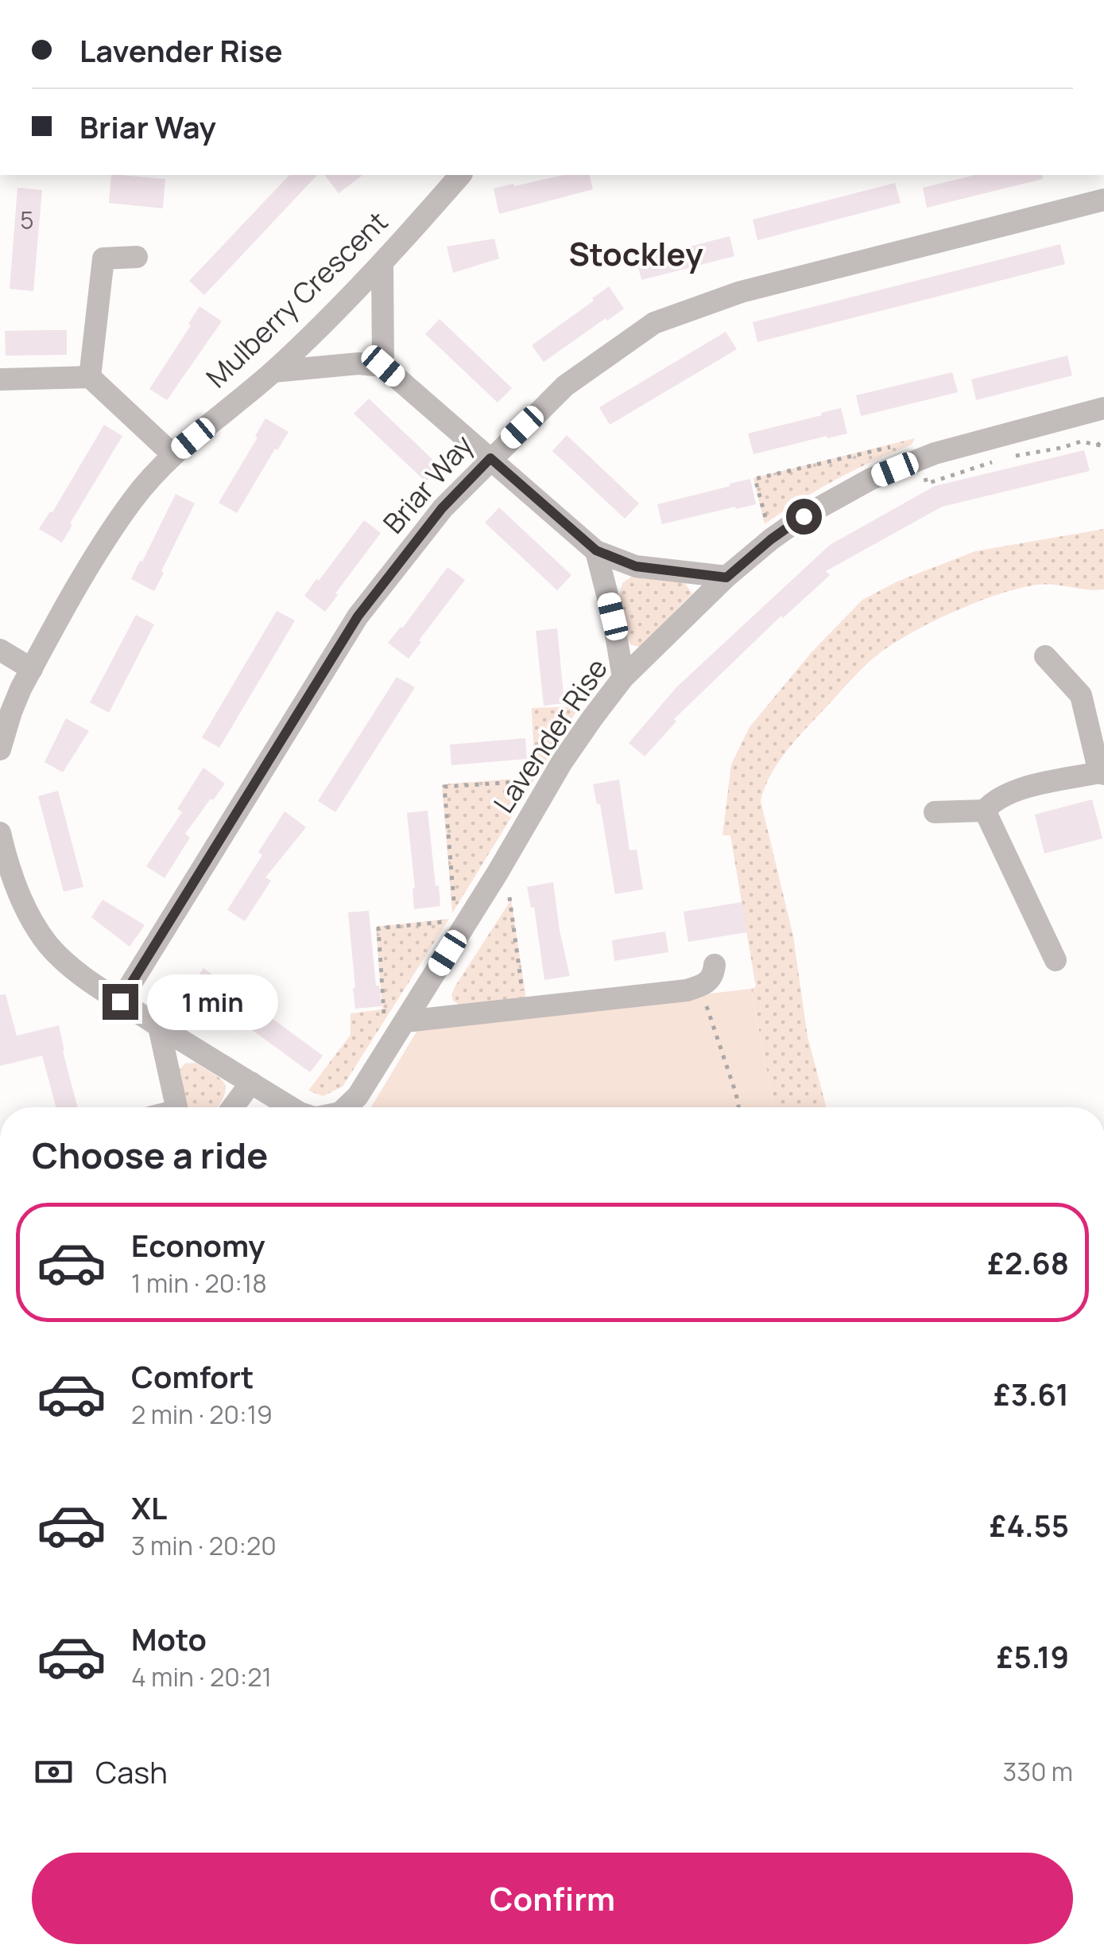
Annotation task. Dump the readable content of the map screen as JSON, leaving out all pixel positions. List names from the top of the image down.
{
  "streets": {
    "street": ["Mulberry Crescent", "Briar Way", "Lavender Rise"]
  },
  "districts": ["Stockley"],
  "house_numbers": ["5"],
  "page": {
    "banner": ["Lavender Rise", "Briar Way"],
    "bubble": "1 min",
    "heading": "Choose a ride",
    "list": [
      {
        "name": "Economy",
        "note": "1 min · 20:18",
        "value": "£2.68"
      },
      {
        "name": "Comfort",
        "note": "2 min · 20:19",
        "value": "£3.61"
      },
      {
        "name": "XL",
        "note": "3 min · 20:20",
        "value": "£4.55"
      },
      {
        "name": "Moto",
        "note": "4 min · 20:21",
        "value": "£5.19"
      }
    ],
    "pay": ["Cash", "330 m"],
    "buttons": "Confirm"
  }
}
